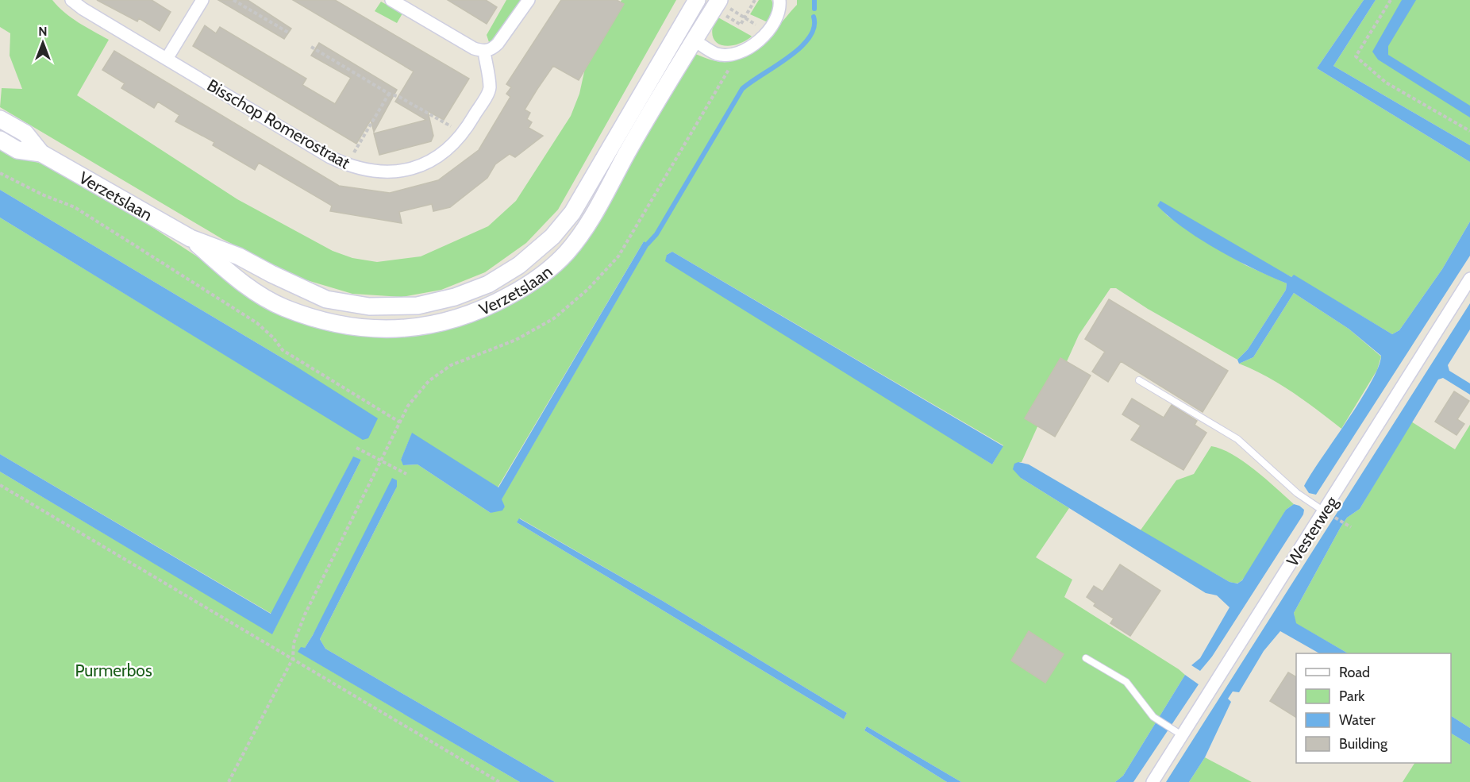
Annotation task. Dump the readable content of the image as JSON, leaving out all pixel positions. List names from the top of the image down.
{
  "streets": {
    "main road": ["Verzetslaan"],
    "street": ["Bisschop Romerostraat", "Westerweg"]
  },
  "parks": ["Purmerbos"],
  "legend": [
    "Road",
    "Park",
    "Water",
    "Building"
  ],
  "north": "top"
}
